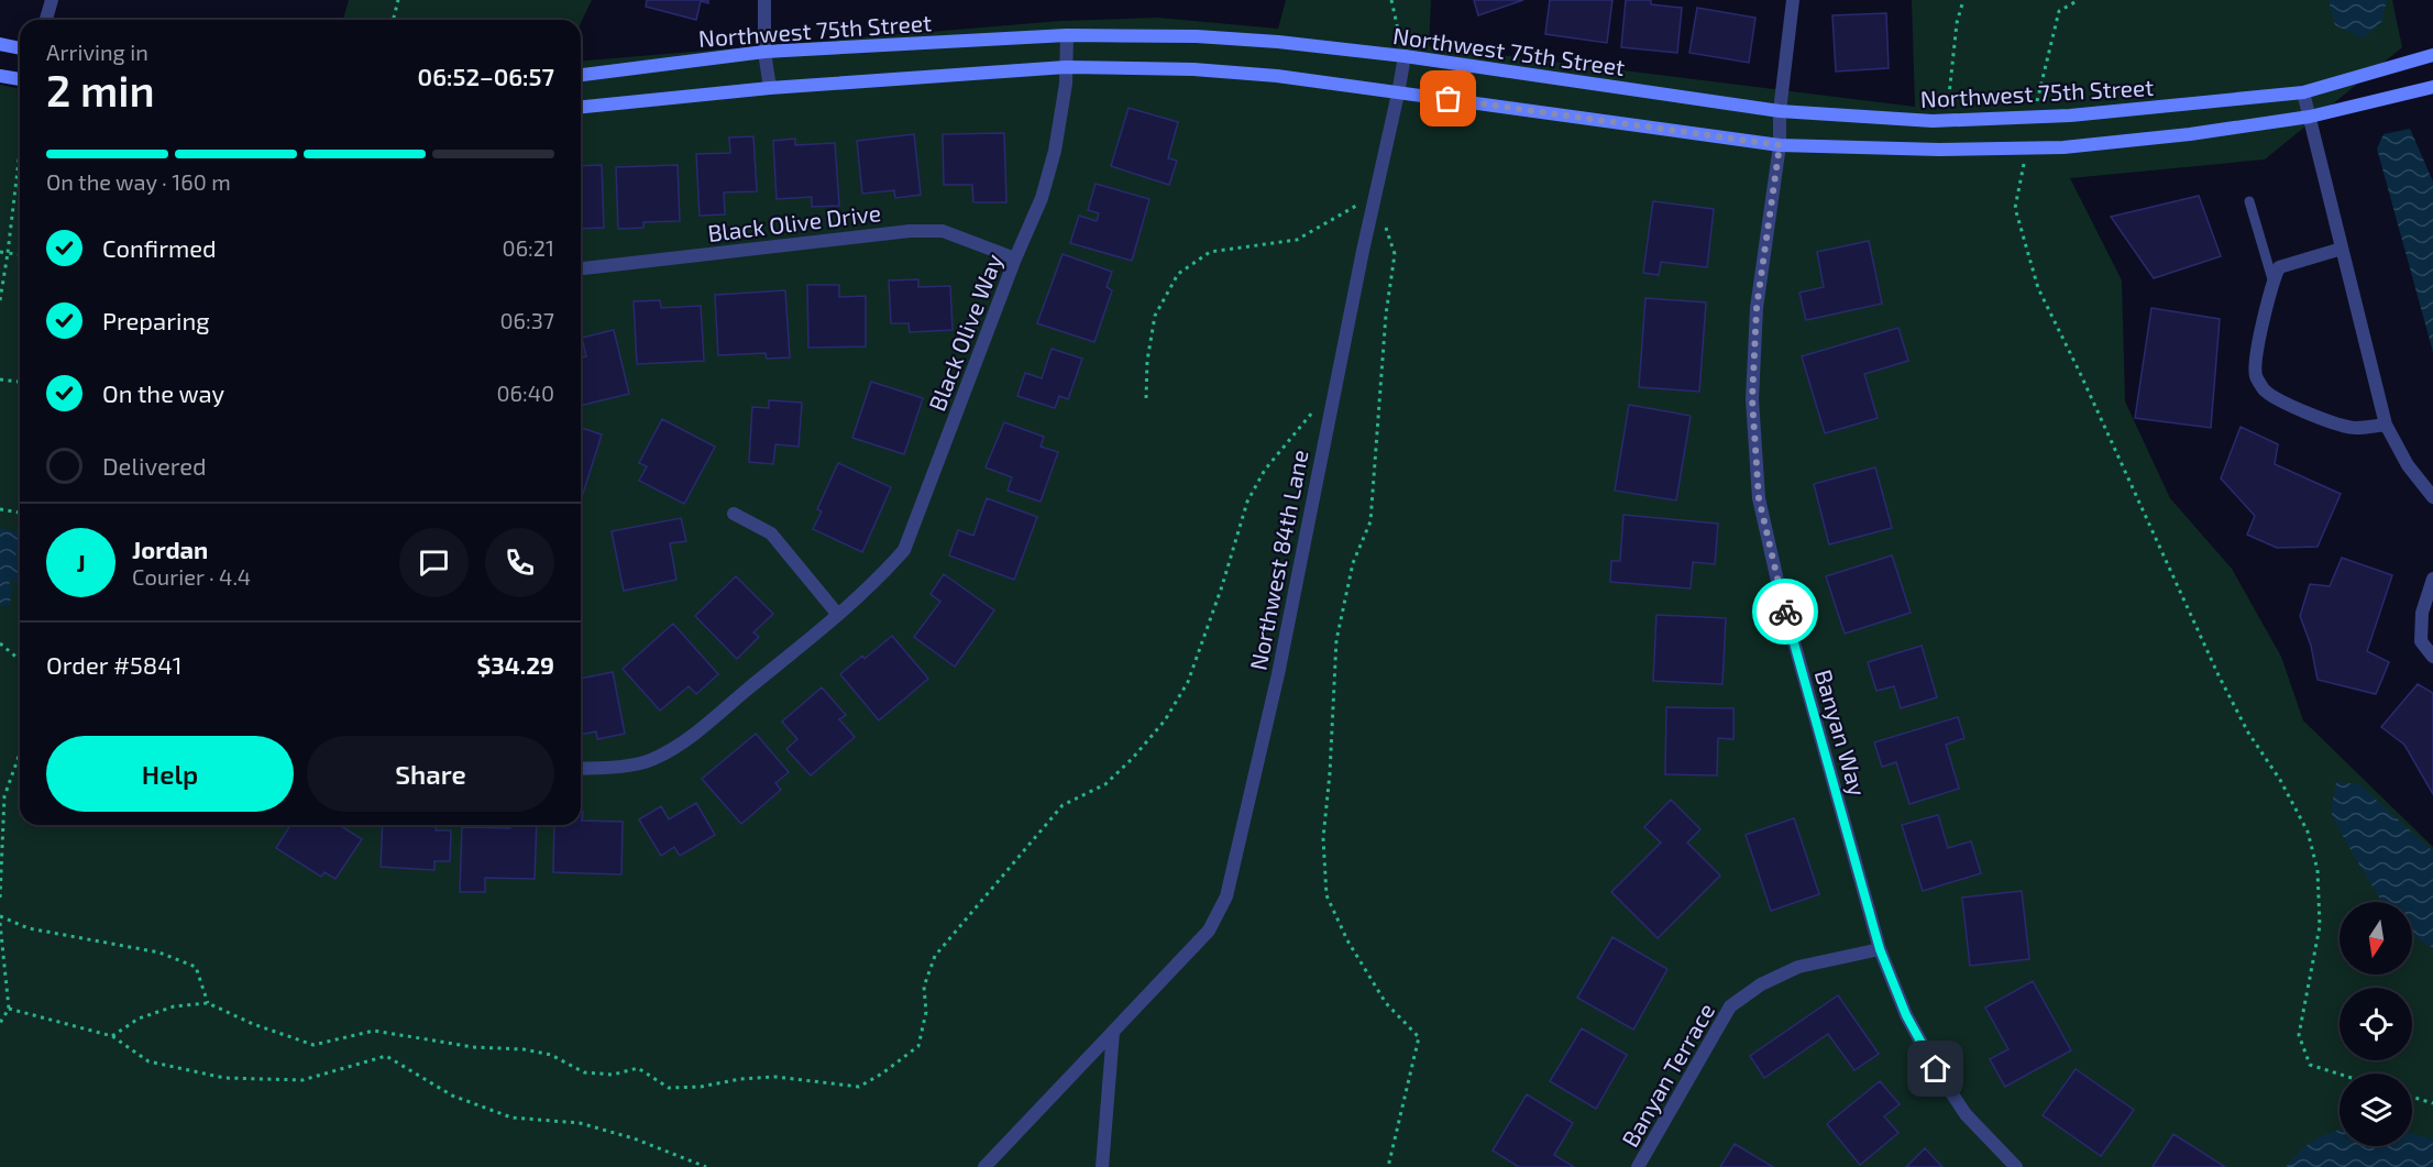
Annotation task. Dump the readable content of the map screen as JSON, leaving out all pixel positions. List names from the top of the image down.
{
  "streets": {
    "street": [
      "Northwest 75th Street",
      "Black Olive Drive",
      "Black Olive Way",
      "Northwest 84th Lane",
      "Banyan Way",
      "Banyan Terrace"
    ]
  },
  "crossings": [
    ["Northwest 75th Street", "Black Olive Way"],
    ["Northwest 75th Street", "Northwest 84th Lane"],
    ["Northwest 75th Street", "Banyan Way"],
    ["Black Olive Drive", "Black Olive Way"],
    ["Banyan Way", "Banyan Terrace"]
  ],
  "north": "bottom",
  "page": {
    "heading": ["2 min", "Arriving in", "06:52–06:57"],
    "panel": [
      "Jordan",
      "Courier · 4.4",
      "Order #5841",
      "$34.29"
    ],
    "bar": "On the way · 160 m",
    "list": [
      ["Confirmed", "06:21"],
      ["Preparing", "06:37"],
      ["On the way", "06:40"],
      "Delivered"
    ],
    "round": "J",
    "buttons": ["Help", "Share"]
  }
}
